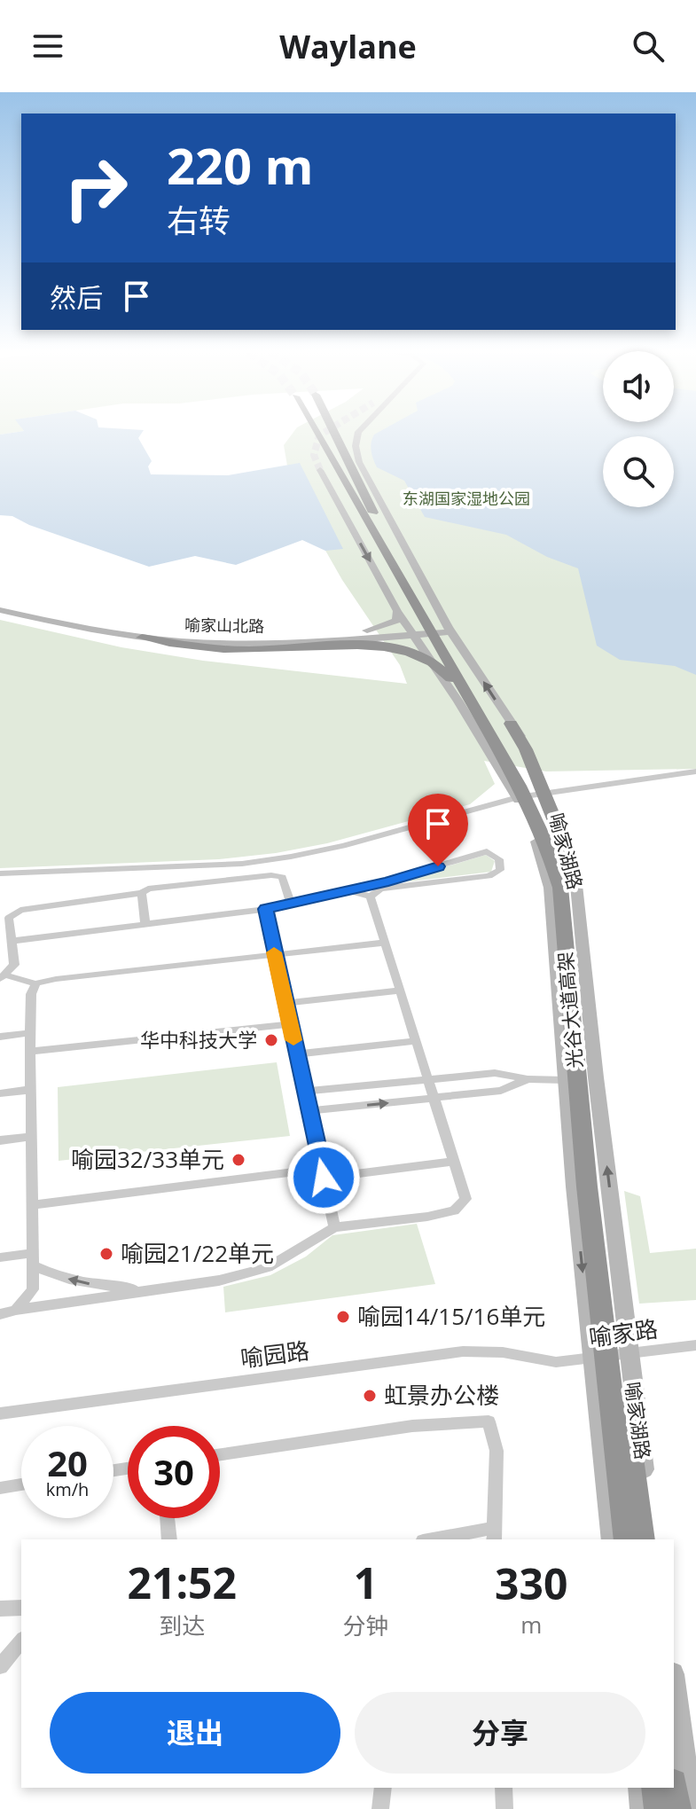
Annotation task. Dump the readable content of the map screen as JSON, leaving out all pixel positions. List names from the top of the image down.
{
  "streets": {
    "highway": ["光谷大道高架"],
    "main road": ["喻家山北路", "喻家湖路"],
    "street": ["喻家路", "喻园路"]
  },
  "crossings": [
    ["喻家山北路", "喻家湖路"],
    ["喻家湖路", "光谷大道高架"],
    ["喻家湖路", "喻家路"],
    ["喻家路", "喻园路"]
  ],
  "parks": ["东湖国家湿地公园"],
  "places": [
    "华中科技大学",
    "喻园32/33单元",
    "喻园21/22单元",
    "喻园14/15/16单元",
    "虹景办公楼"
  ],
  "page": {
    "header": "Waylane",
    "turn": ["220 m", "右转"],
    "then": "然后",
    "speed": "20 km/h",
    "limit": "30",
    "eta": [
      "21:52",
      "到达",
      "1",
      "分钟",
      "330",
      "m"
    ],
    "buttons": ["退出", "分享"]
  }
}
